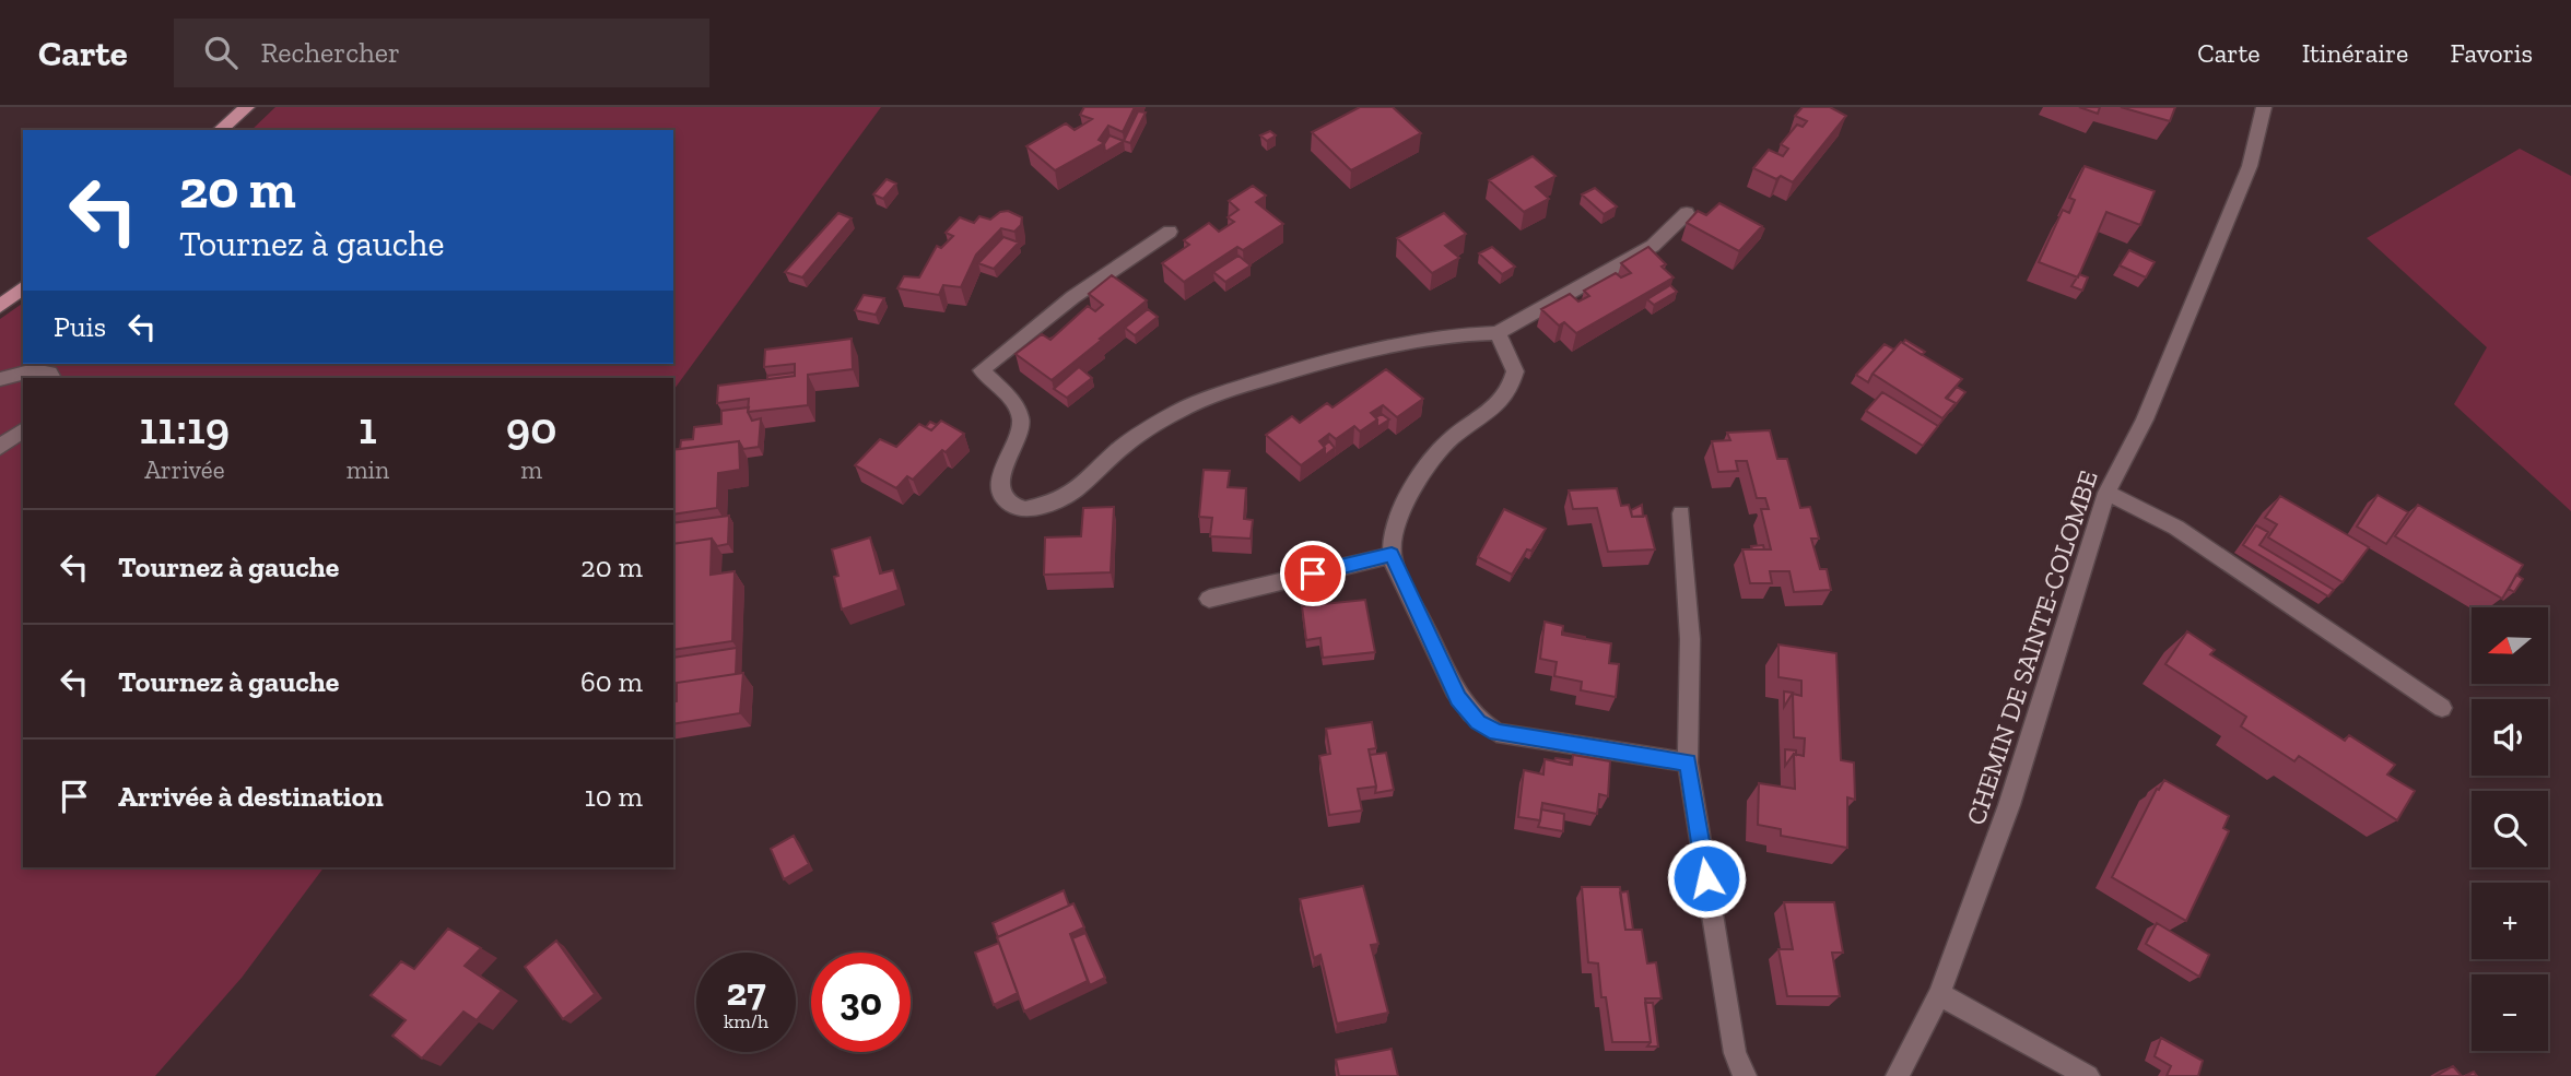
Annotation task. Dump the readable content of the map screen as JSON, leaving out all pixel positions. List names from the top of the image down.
{
  "streets": {
    "street": ["CHEMIN DE SAINTE-COLOMBE"]
  },
  "north": "left",
  "page": {
    "header": "Carte",
    "search": "Rechercher",
    "nav": ["Carte", "Itinéraire", "Favoris"],
    "turn": ["20 m", "Tournez à gauche"],
    "then": "Puis",
    "eta": [
      "11:19",
      "Arrivée",
      "1",
      "min",
      "90",
      "m"
    ],
    "list": [
      {
        "name": "Tournez à gauche",
        "value": "20 m"
      },
      {
        "name": "Tournez à gauche",
        "value": "60 m"
      },
      {
        "name": "Arrivée à destination",
        "value": "10 m"
      }
    ],
    "map_buttons": ["+", "−"],
    "speed": "27 km/h",
    "limit": "30"
  }
}
